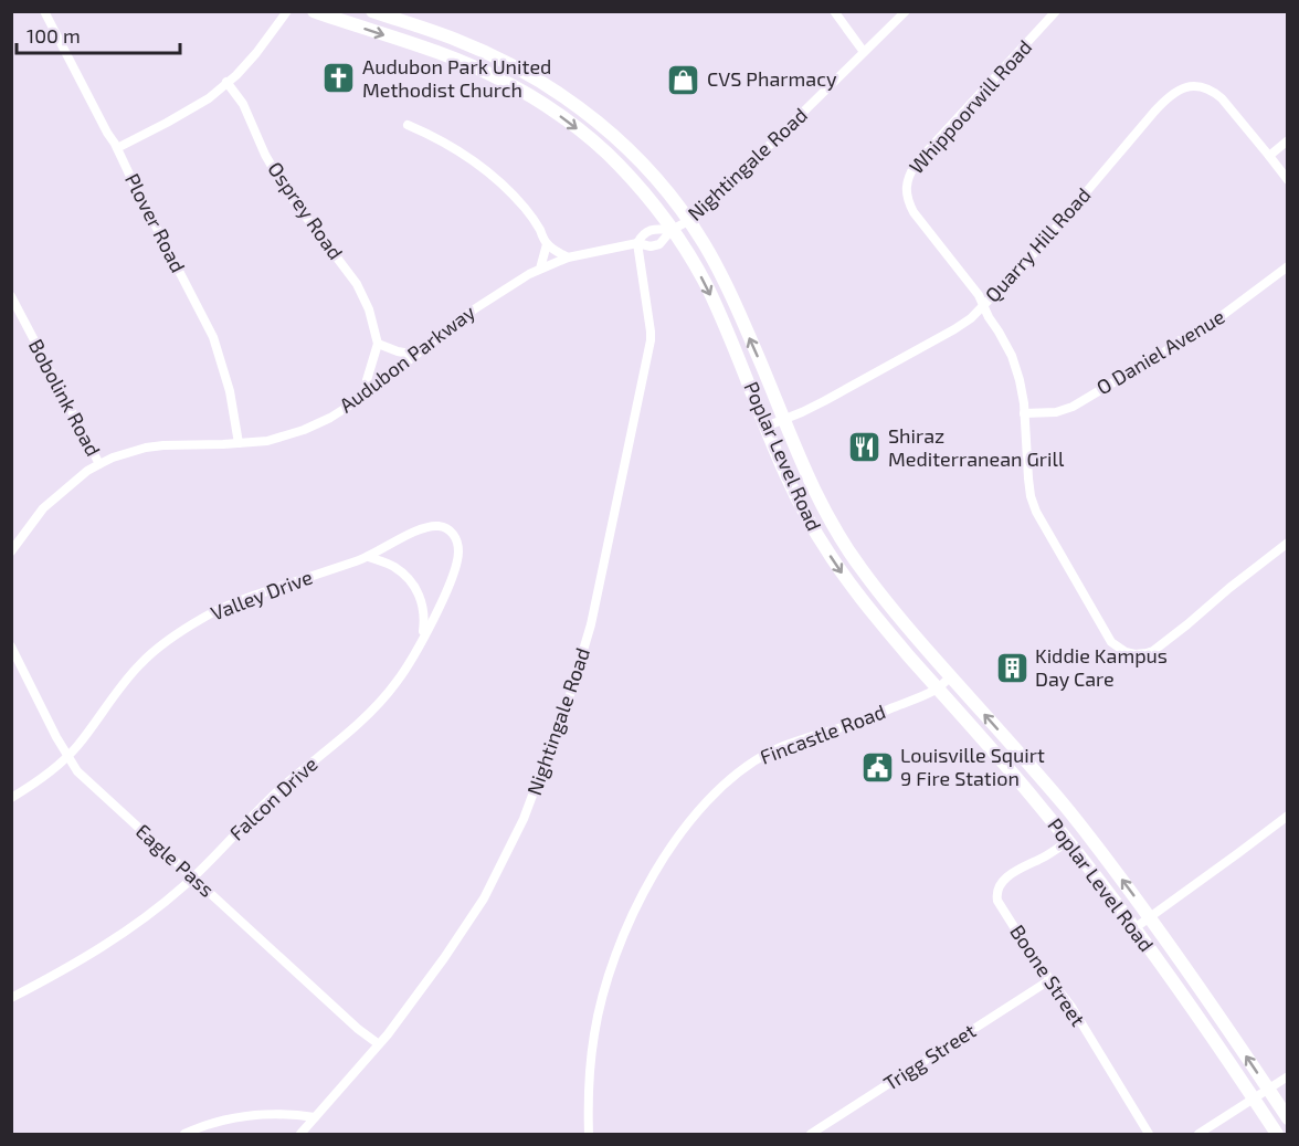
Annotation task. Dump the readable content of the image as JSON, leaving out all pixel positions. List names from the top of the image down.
{
  "streets": {
    "main road": ["Poplar Level Road"],
    "street": [
      "Whippoorwill Road",
      "Nightingale Road",
      "Osprey Road",
      "Plover Road",
      "Quarry Hill Road",
      "O Daniel Avenue",
      "Audubon Parkway",
      "Bobolink Road",
      "Valley Drive",
      "Fincastle Road",
      "Falcon Drive",
      "Eagle Pass",
      "Boone Street",
      "Trigg Street"
    ]
  },
  "crossings": [
    ["Whippoorwill Road", "Quarry Hill Road"],
    ["Whippoorwill Road", "O Daniel Avenue"],
    ["Nightingale Road", "Audubon Parkway"],
    ["Nightingale Road", "Poplar Level Road"],
    ["Nightingale Road", "Eagle Pass"],
    ["Plover Road", "Audubon Parkway"],
    ["Quarry Hill Road", "Poplar Level Road"],
    ["Audubon Parkway", "Bobolink Road"],
    ["Audubon Parkway", "Poplar Level Road"],
    ["Poplar Level Road", "Fincastle Road"],
    ["Poplar Level Road", "Boone Street"],
    ["Valley Drive", "Falcon Drive"],
    ["Valley Drive", "Eagle Pass"],
    ["Falcon Drive", "Eagle Pass"],
    ["Boone Street", "Trigg Street"]
  ],
  "places": {
    "church": ["Audubon Park United Methodist Church"],
    "shop": ["CVS Pharmacy"],
    "restaurant": ["Shiraz Mediterranean Grill"],
    "building": ["Kiddie Kampus Day Care"],
    "public building": ["Louisville Squirt 9 Fire Station"]
  },
  "scale_bar": "100 m"
}
